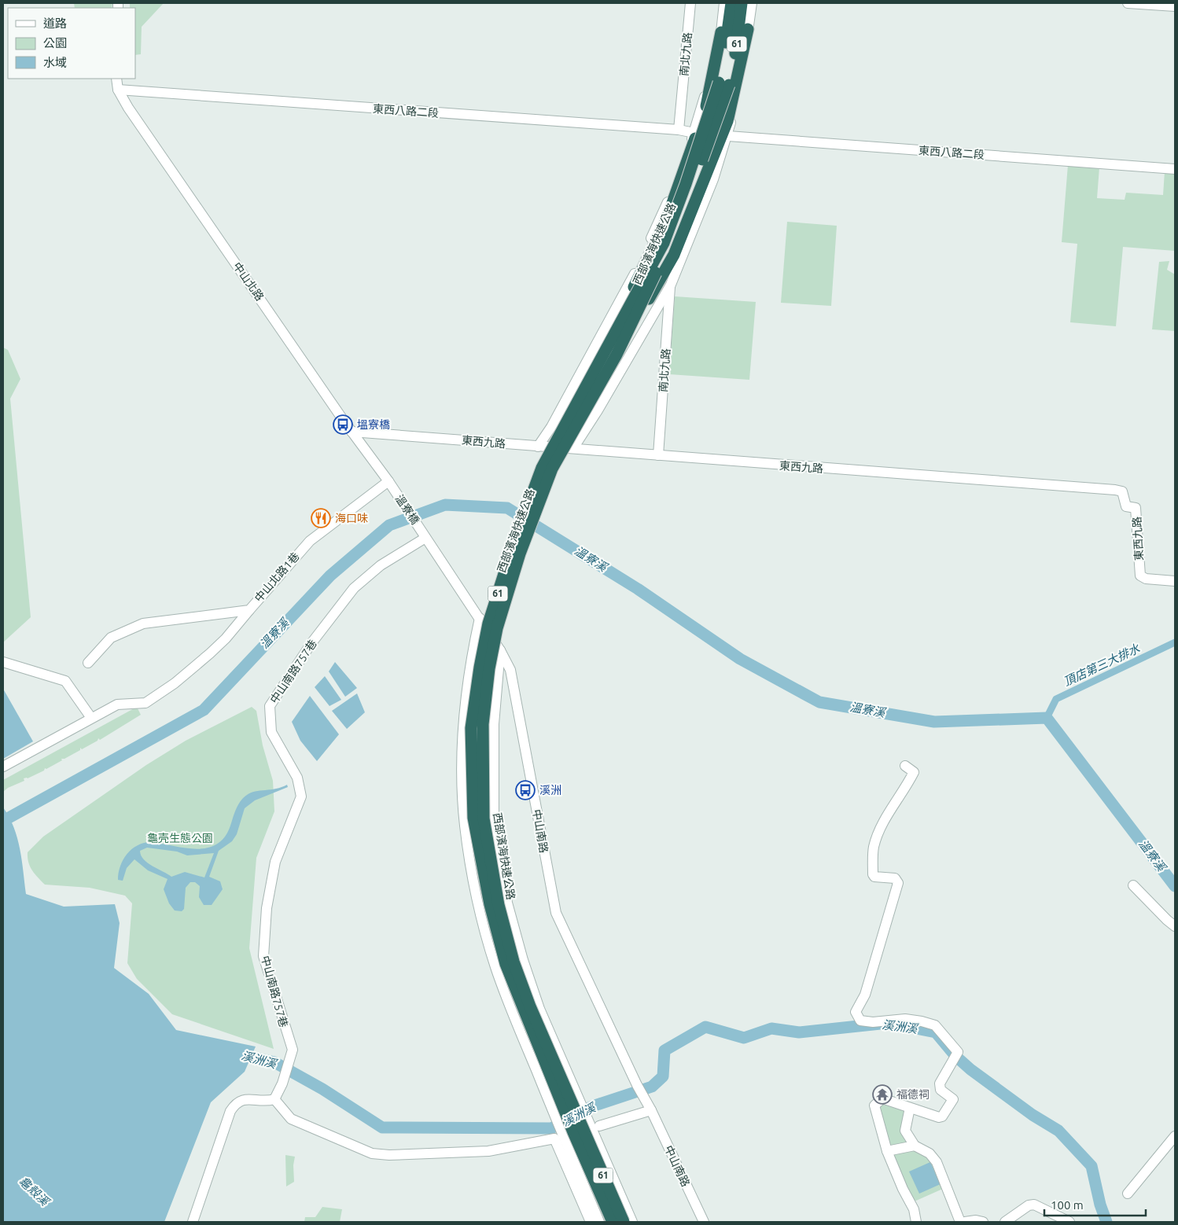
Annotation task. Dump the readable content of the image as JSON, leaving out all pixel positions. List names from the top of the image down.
{
  "streets": {
    "highway": ["61", "西部濱海快速公路"],
    "street": [
      "南北九路",
      "東西八路二段",
      "中山北路",
      "東西九路",
      "溫寮橋",
      "中山北路1巷",
      "中山南路757巷",
      "中山南路"
    ]
  },
  "crossings": [
    ["南北九路", "東西八路二段"],
    ["南北九路", "東西九路"],
    ["東西八路二段", "中山北路"],
    ["中山北路", "東西九路"],
    ["中山北路", "溫寮橋"],
    ["中山北路", "中山北路1巷"],
    ["溫寮橋", "中山北路1巷"],
    ["溫寮橋", "中山南路757巷"],
    ["溫寮橋", "中山南路"],
    ["中山南路757巷", "中山南路"]
  ],
  "water": [
    "溫寮溪",
    "頂店第三大排水",
    "溪洲溪",
    "龜殼溪"
  ],
  "parks": ["龜壳生態公園"],
  "places": {
    "bus stop": ["塭寮橋", "溪洲"],
    "restaurant": ["海口味"],
    "temple": ["福德祠"]
  },
  "legend": ["道路", "公園", "水域"],
  "scale_bar": "100 m"
}
